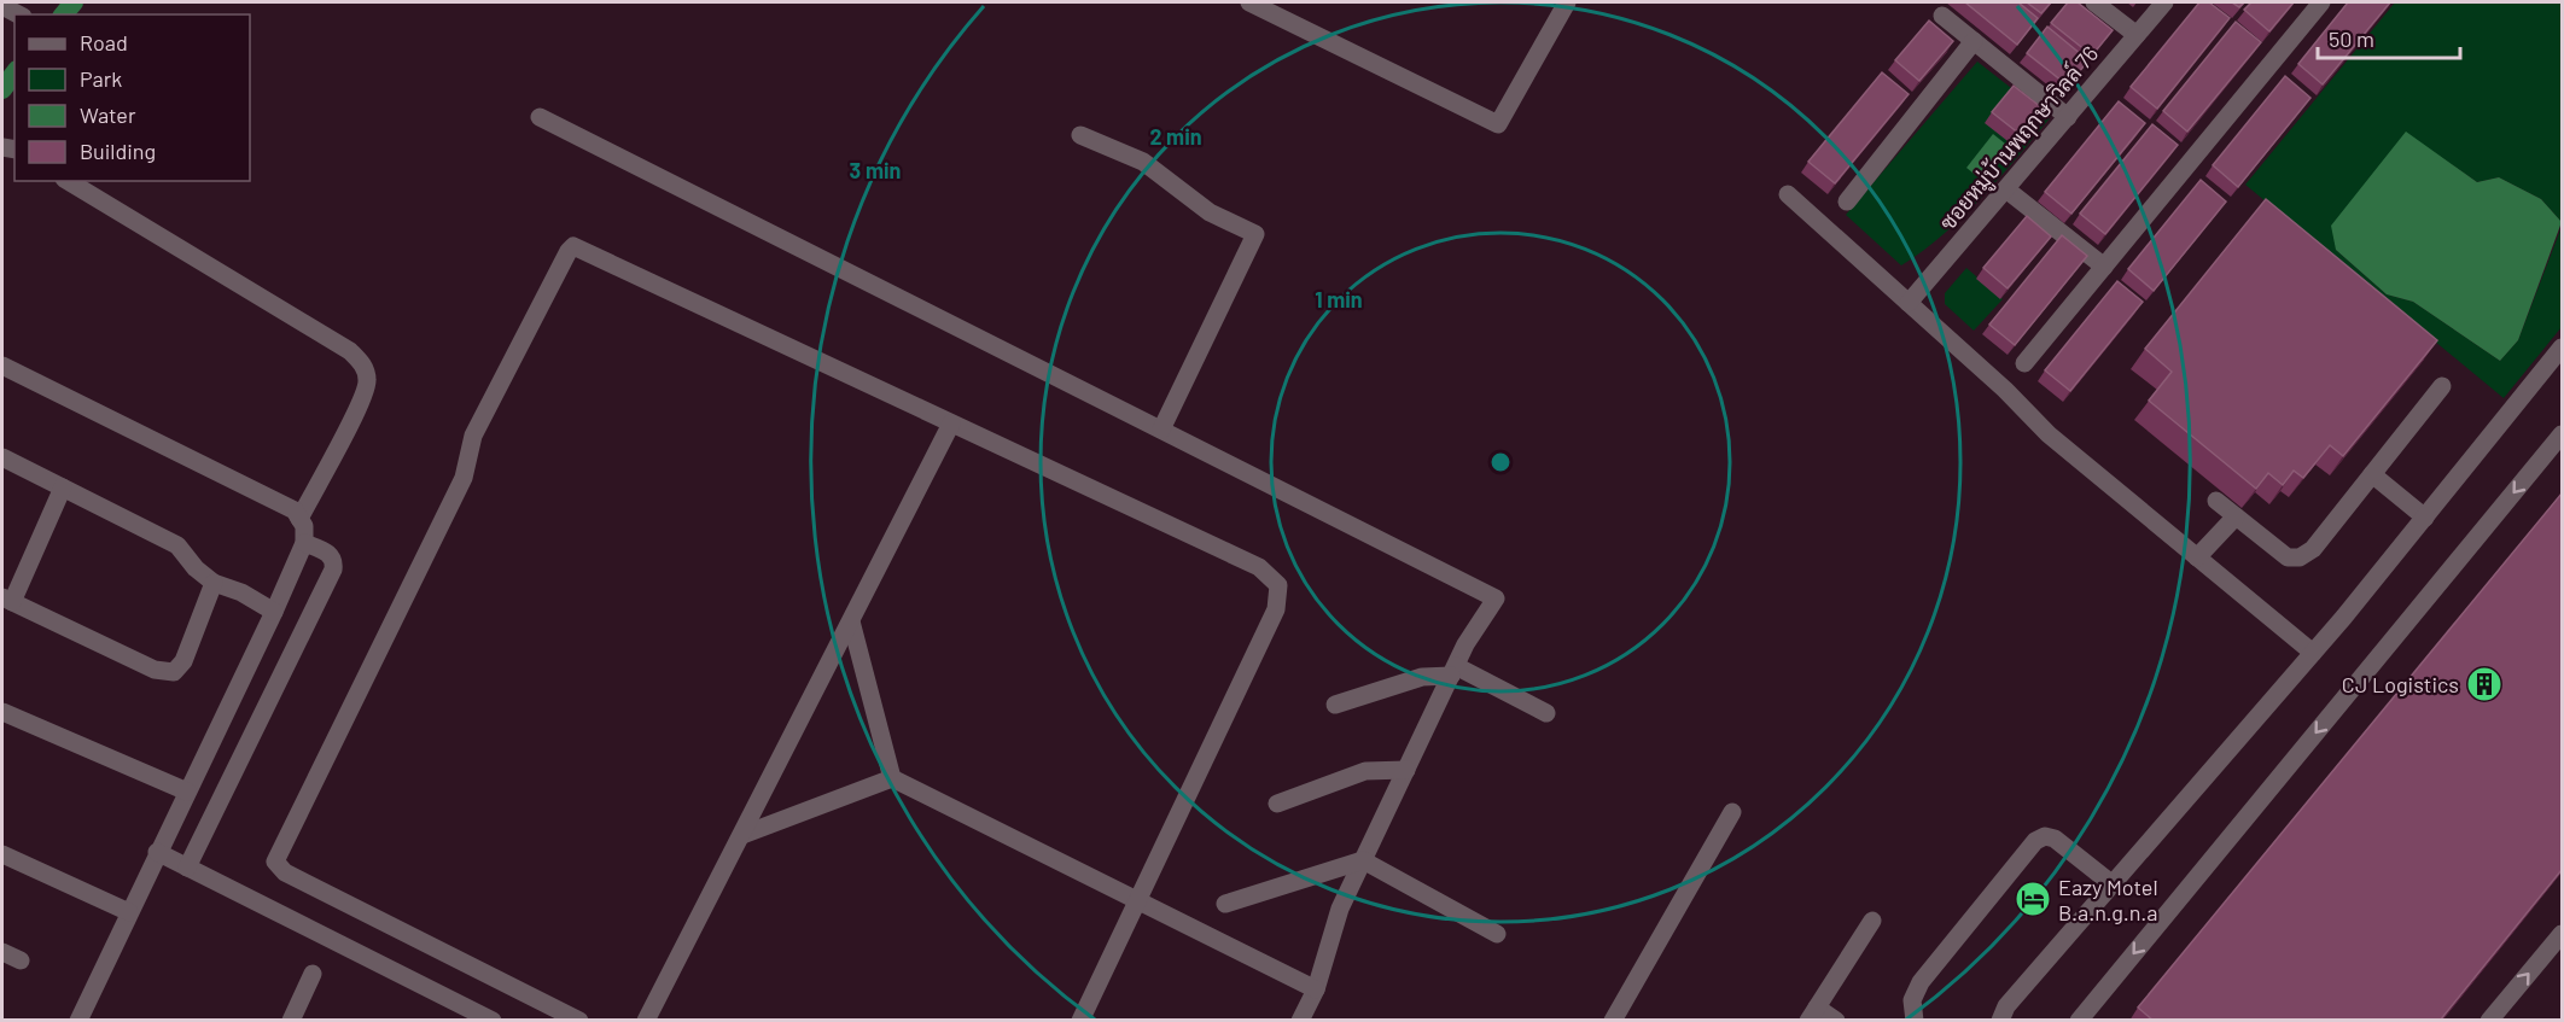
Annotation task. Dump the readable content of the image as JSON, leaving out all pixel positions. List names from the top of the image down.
{
  "streets": {
    "street": ["ซอยหมู่บ้านพฤกษาวิลล์ 76"]
  },
  "places": {
    "building": ["CJ Logistics"],
    "hotel": ["Eazy Motel B.a.n.g.n.a"]
  },
  "legend": [
    "Road",
    "Park",
    "Water",
    "Building"
  ],
  "scale_bar": "50 m",
  "rings": ["2 min", "3 min", "1 min"]
}
